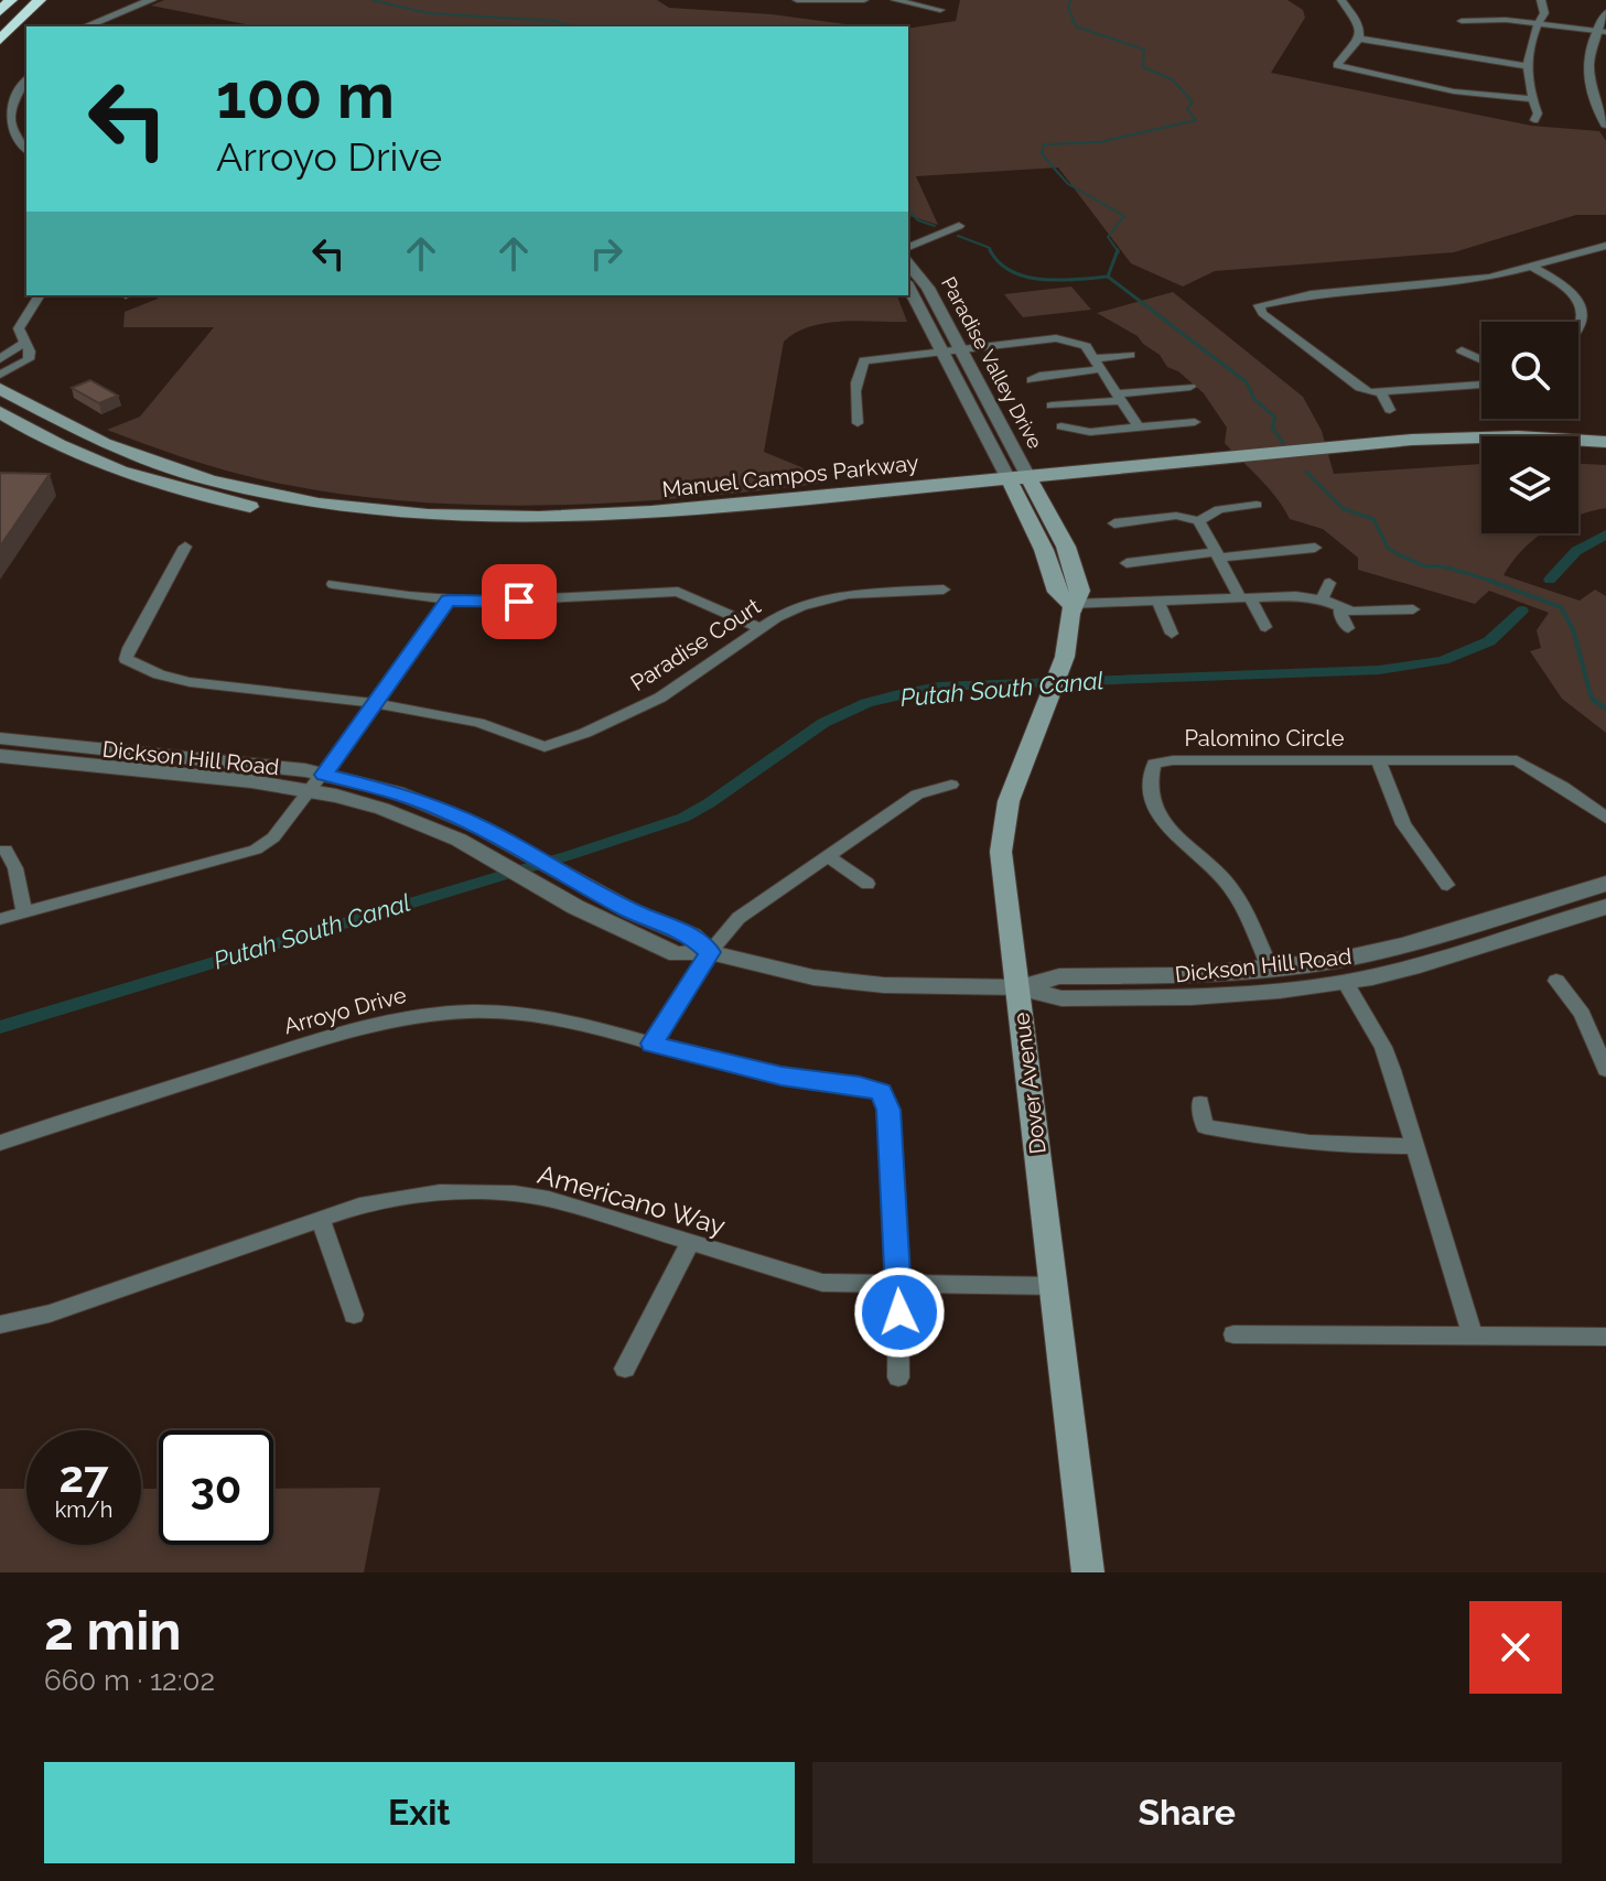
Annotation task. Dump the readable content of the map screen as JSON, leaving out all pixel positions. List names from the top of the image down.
{
  "streets": {
    "main road": ["Manuel Campos Parkway", "Dover Avenue"],
    "street": [
      "Paradise Valley Drive",
      "Paradise Court",
      "Palomino Circle",
      "Dickson Hill Road",
      "Arroyo Drive",
      "Americano Way"
    ]
  },
  "crossings": [
    ["Paradise Valley Drive", "Manuel Campos Parkway"],
    ["Palomino Circle", "Dickson Hill Road"],
    ["Dickson Hill Road", "Dover Avenue"],
    ["Arroyo Drive", "Americano Way"],
    ["Dover Avenue", "Americano Way"]
  ],
  "water": ["Putah South Canal"],
  "page": {
    "turn": ["100 m", "Arroyo Drive"],
    "speed": "27 km/h",
    "limit": "30",
    "heading": ["2 min", "660 m · 12:02"],
    "buttons": ["Exit", "Share"]
  }
}
